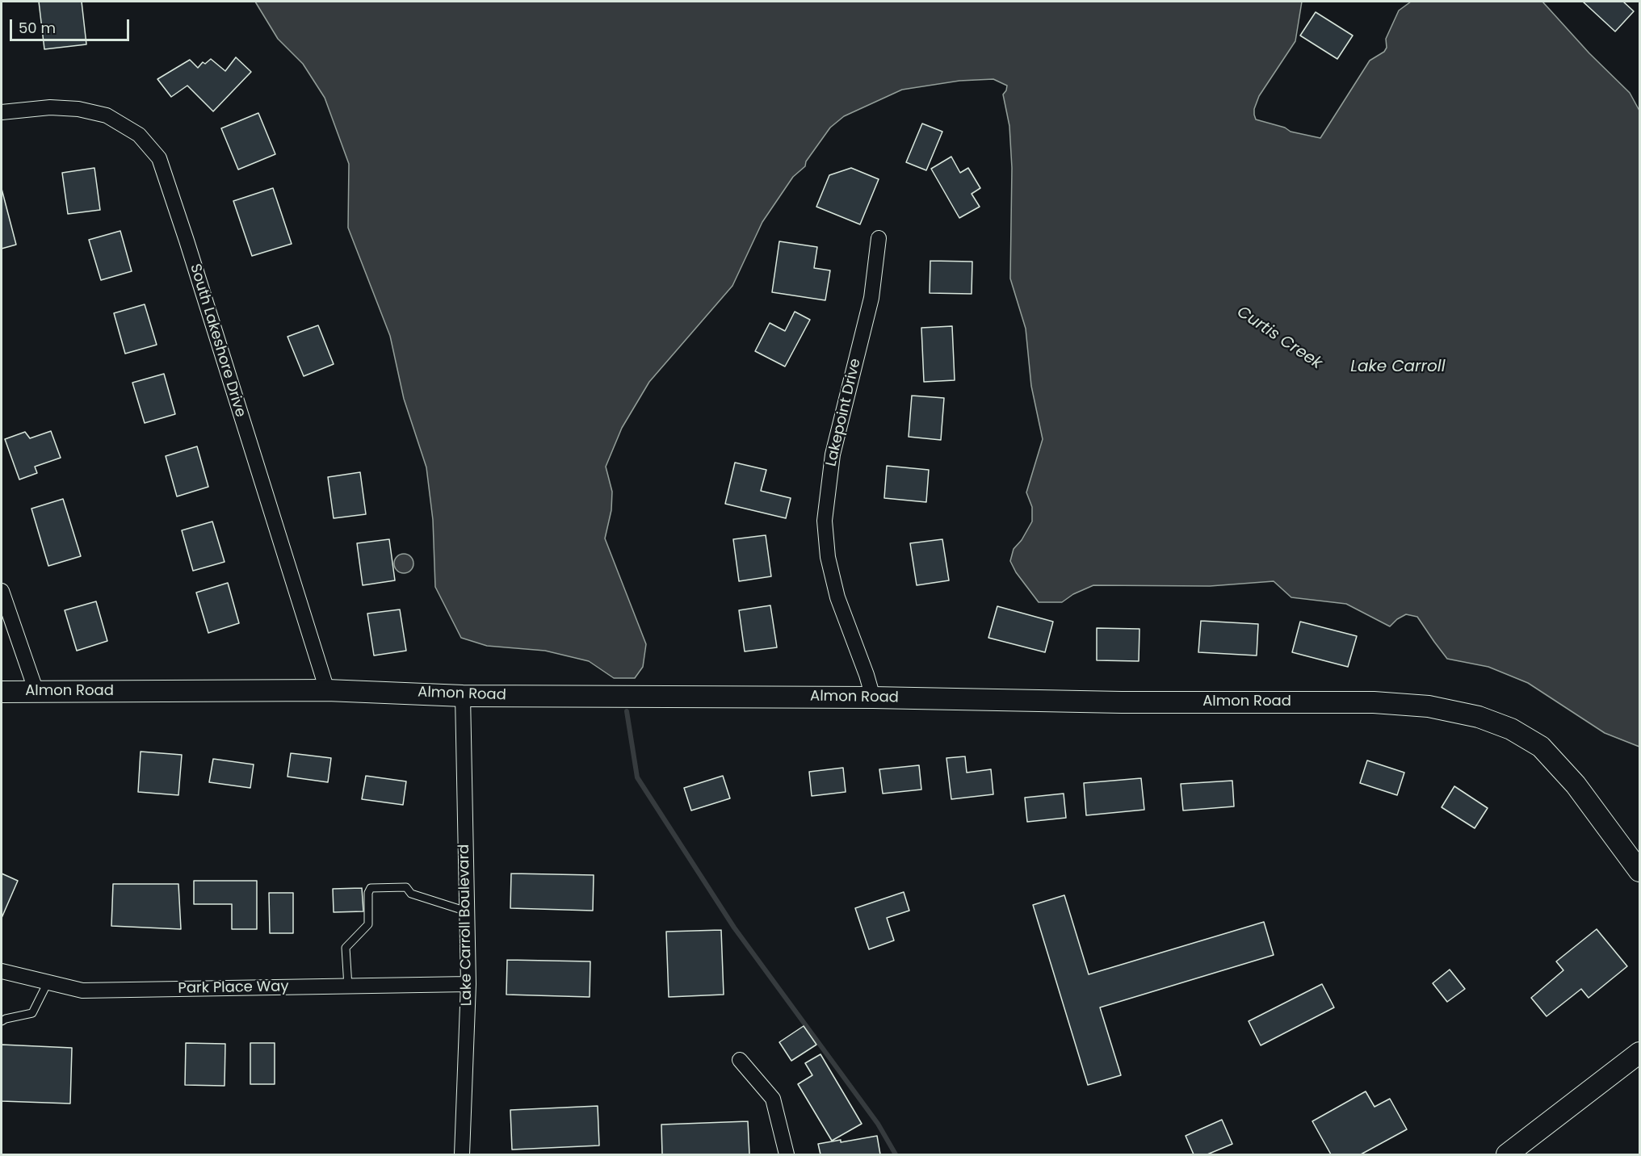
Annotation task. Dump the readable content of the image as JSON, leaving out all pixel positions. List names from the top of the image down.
{
  "streets": {
    "street": [
      "South Lakeshore Drive",
      "Lakepoint Drive",
      "Almon Road",
      "Lake Carroll Boulevard",
      "Park Place Way"
    ]
  },
  "crossings": [
    ["South Lakeshore Drive", "Almon Road"],
    ["Lakepoint Drive", "Almon Road"],
    ["Almon Road", "Lake Carroll Boulevard"],
    ["Lake Carroll Boulevard", "Park Place Way"]
  ],
  "water": ["Curtis Creek", "Lake Carroll"],
  "scale_bar": "50 m"
}
